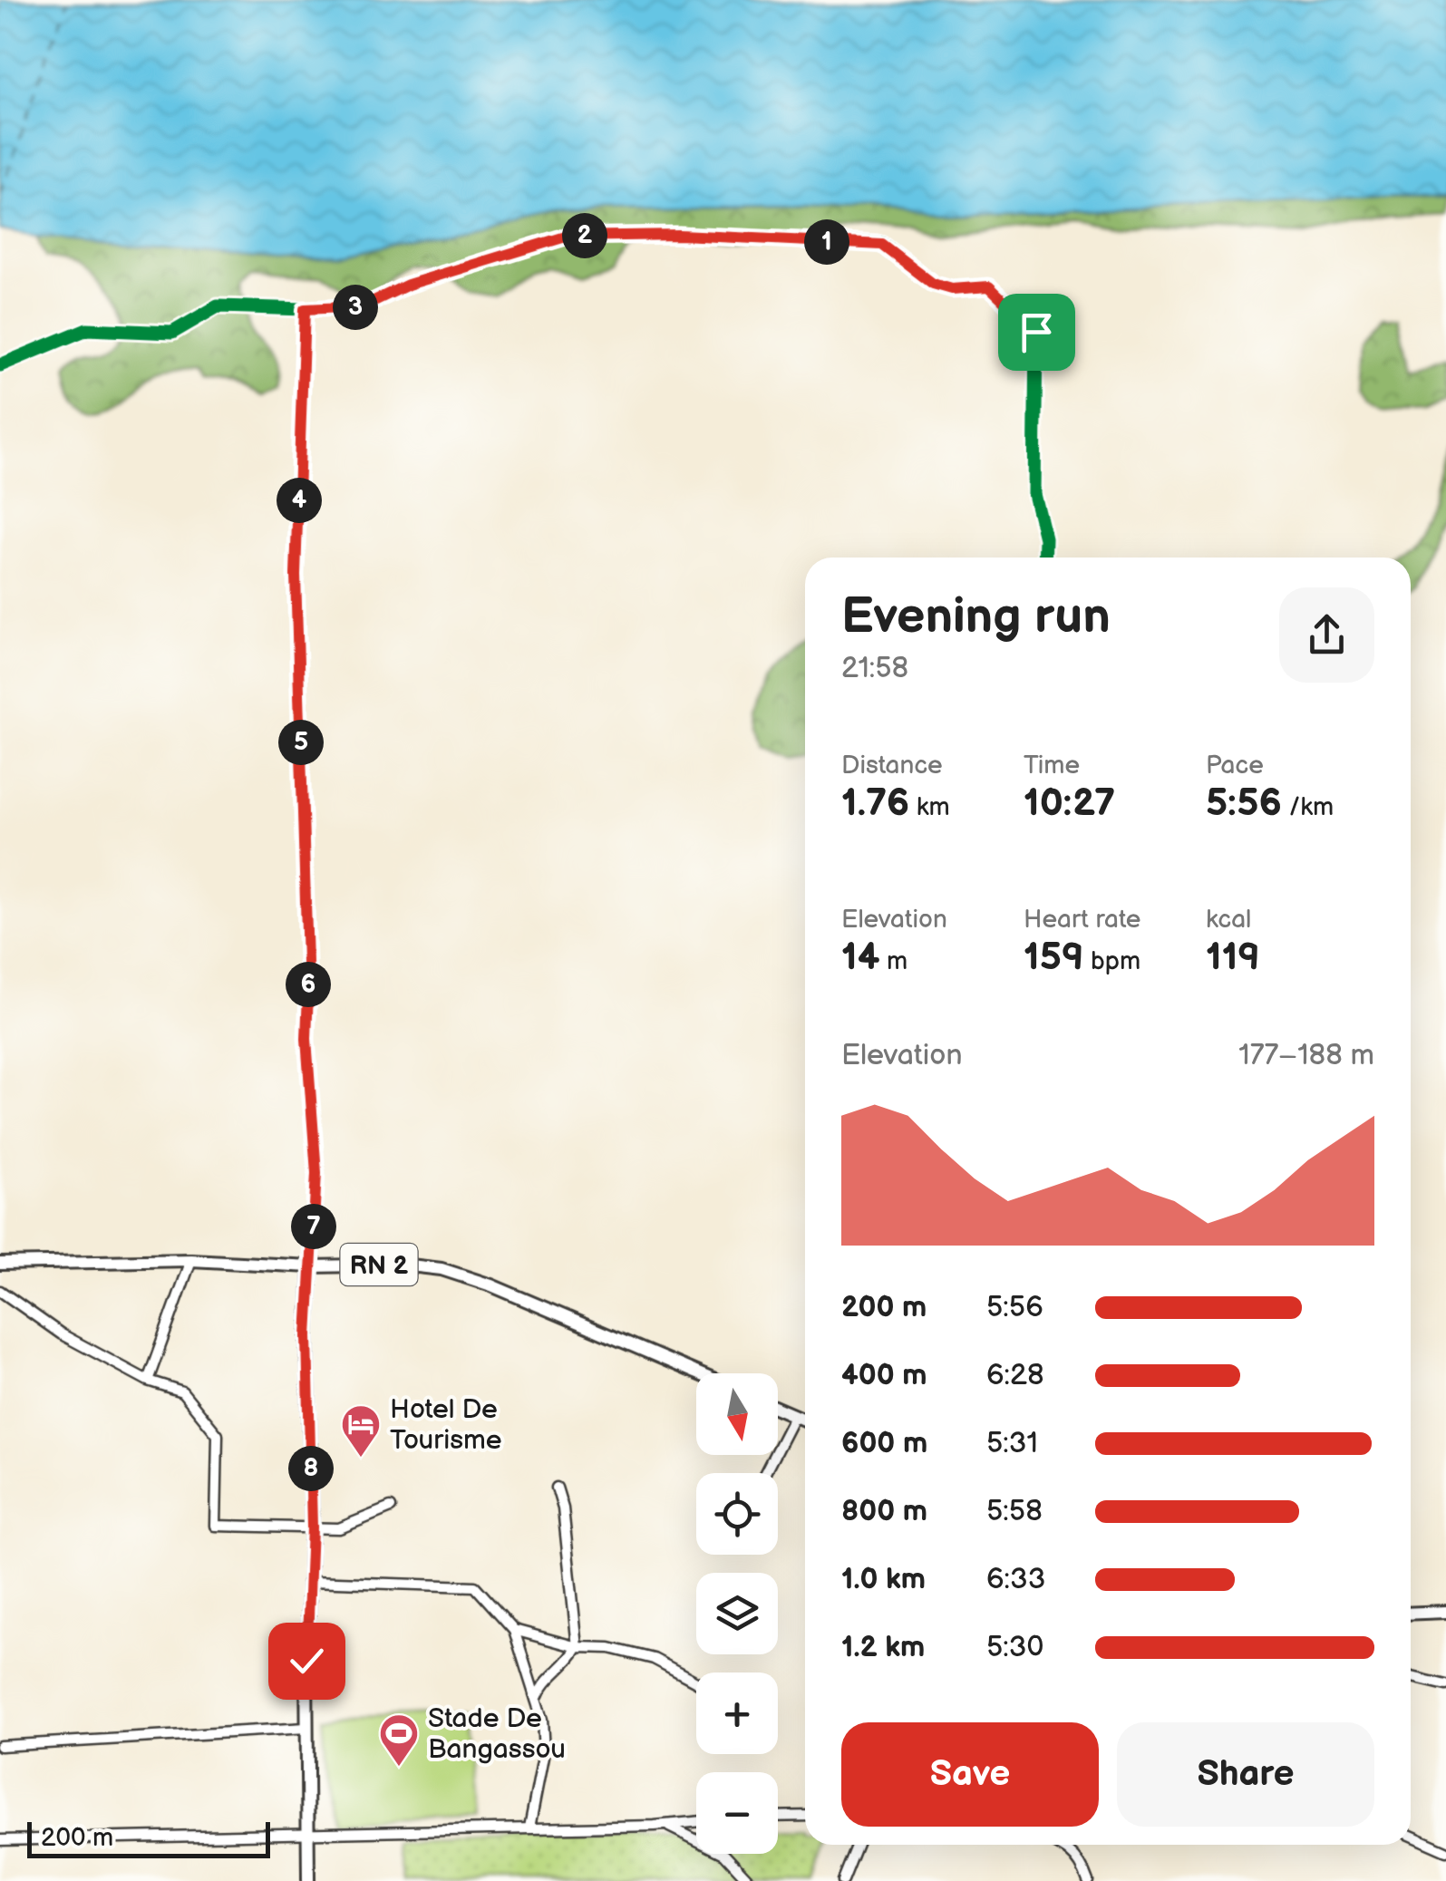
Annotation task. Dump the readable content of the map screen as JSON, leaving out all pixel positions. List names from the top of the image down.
{
  "streets": {
    "main road": ["RN 2"]
  },
  "places": {
    "hotel": ["Hotel De Tourisme"],
    "sports": ["Stade De Bangassou"]
  },
  "scale_bar": "200 m",
  "north": "bottom",
  "page": {
    "pins": [
      "2",
      "1",
      "3",
      "4",
      "5",
      "6",
      "7",
      "8"
    ],
    "heading": ["Evening run", "21:58"],
    "stats": [
      ["Distance", "1.76 km"],
      ["Time", "10:27"],
      ["Pace", "5:56 /km"],
      ["Elevation", "14 m"],
      ["Heart rate", "159 bpm"],
      ["kcal", "119"]
    ],
    "chart": ["Elevation", "177–188 m"],
    "list": [
      {
        "name": "200 m",
        "note": "5:56"
      },
      {
        "name": "400 m",
        "note": "6:28"
      },
      {
        "name": "600 m",
        "note": "5:31"
      },
      {
        "name": "800 m",
        "note": "5:58"
      },
      {
        "name": "1.0 km",
        "note": "6:33"
      },
      {
        "name": "1.2 km",
        "note": "5:30"
      }
    ],
    "map_buttons": ["+", "−"],
    "buttons": ["Save", "Share"],
    "scale": "200 m"
  }
}
